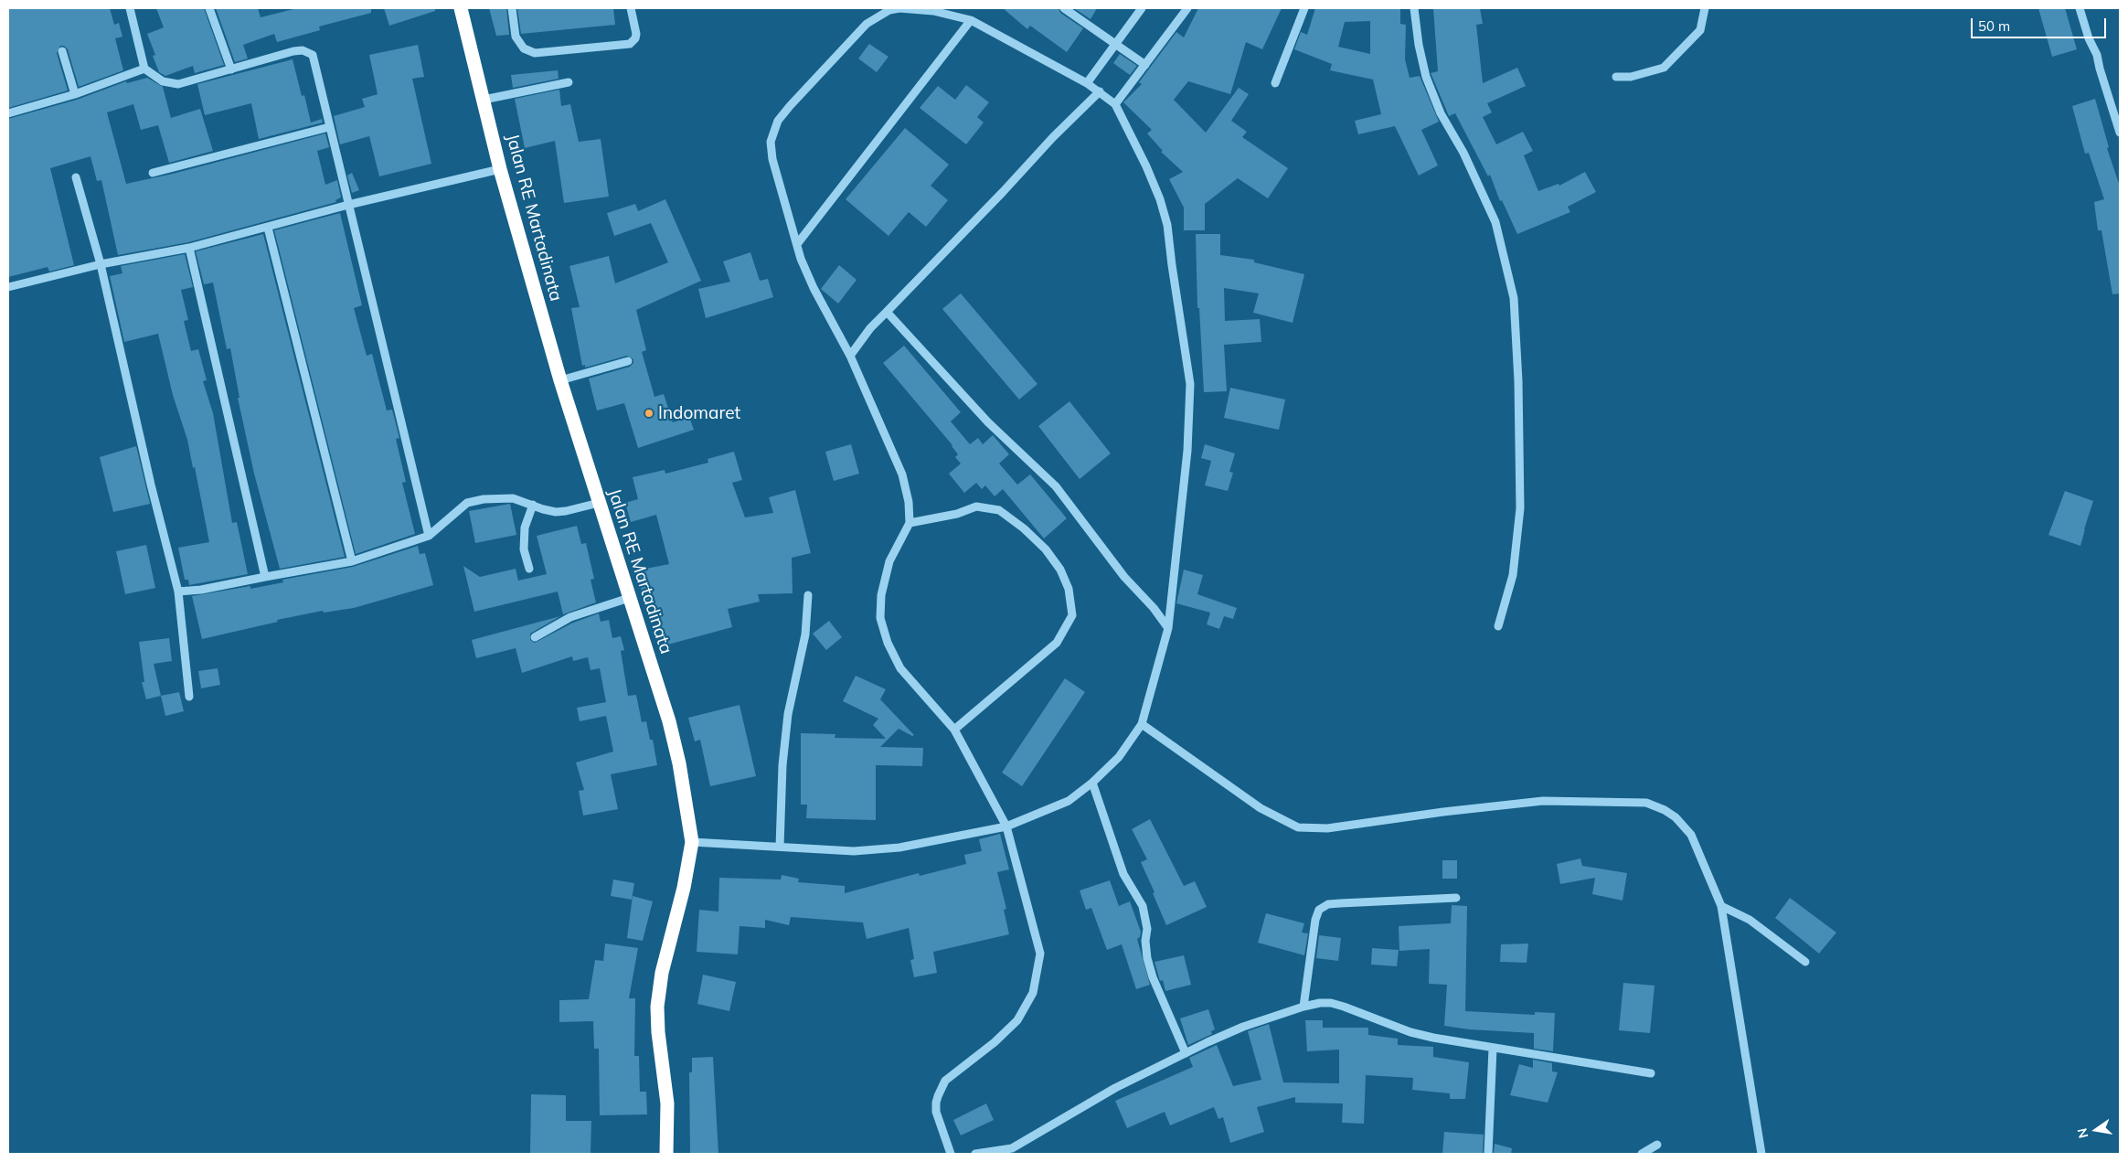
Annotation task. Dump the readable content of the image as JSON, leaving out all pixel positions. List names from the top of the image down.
{
  "streets": {
    "highway": ["Jalan RE Martadinata"]
  },
  "places": ["Indomaret"],
  "scale_bar": "50 m",
  "north": "left"
}
